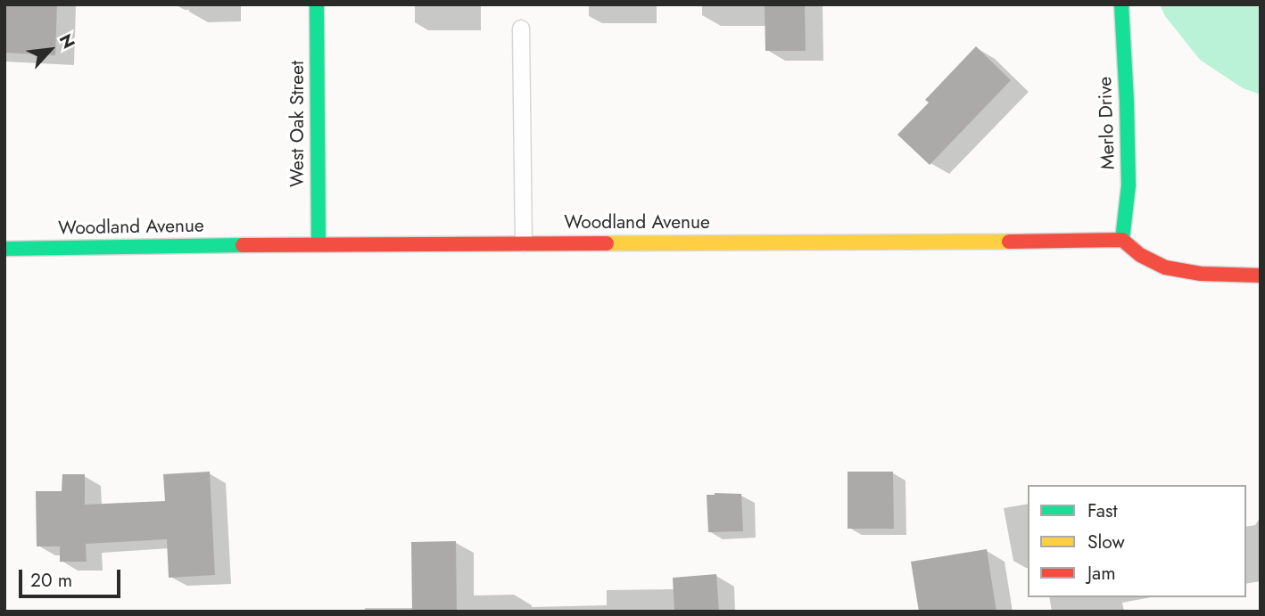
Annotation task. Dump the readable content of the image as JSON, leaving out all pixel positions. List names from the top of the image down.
{
  "streets": {
    "street": ["Merlo Drive", "West Oak Street", "Woodland Avenue"]
  },
  "crossings": [
    ["Merlo Drive", "Woodland Avenue"],
    ["West Oak Street", "Woodland Avenue"]
  ],
  "legend": ["Fast", "Slow", "Jam"],
  "scale_bar": "20 m",
  "north": "top right"
}
